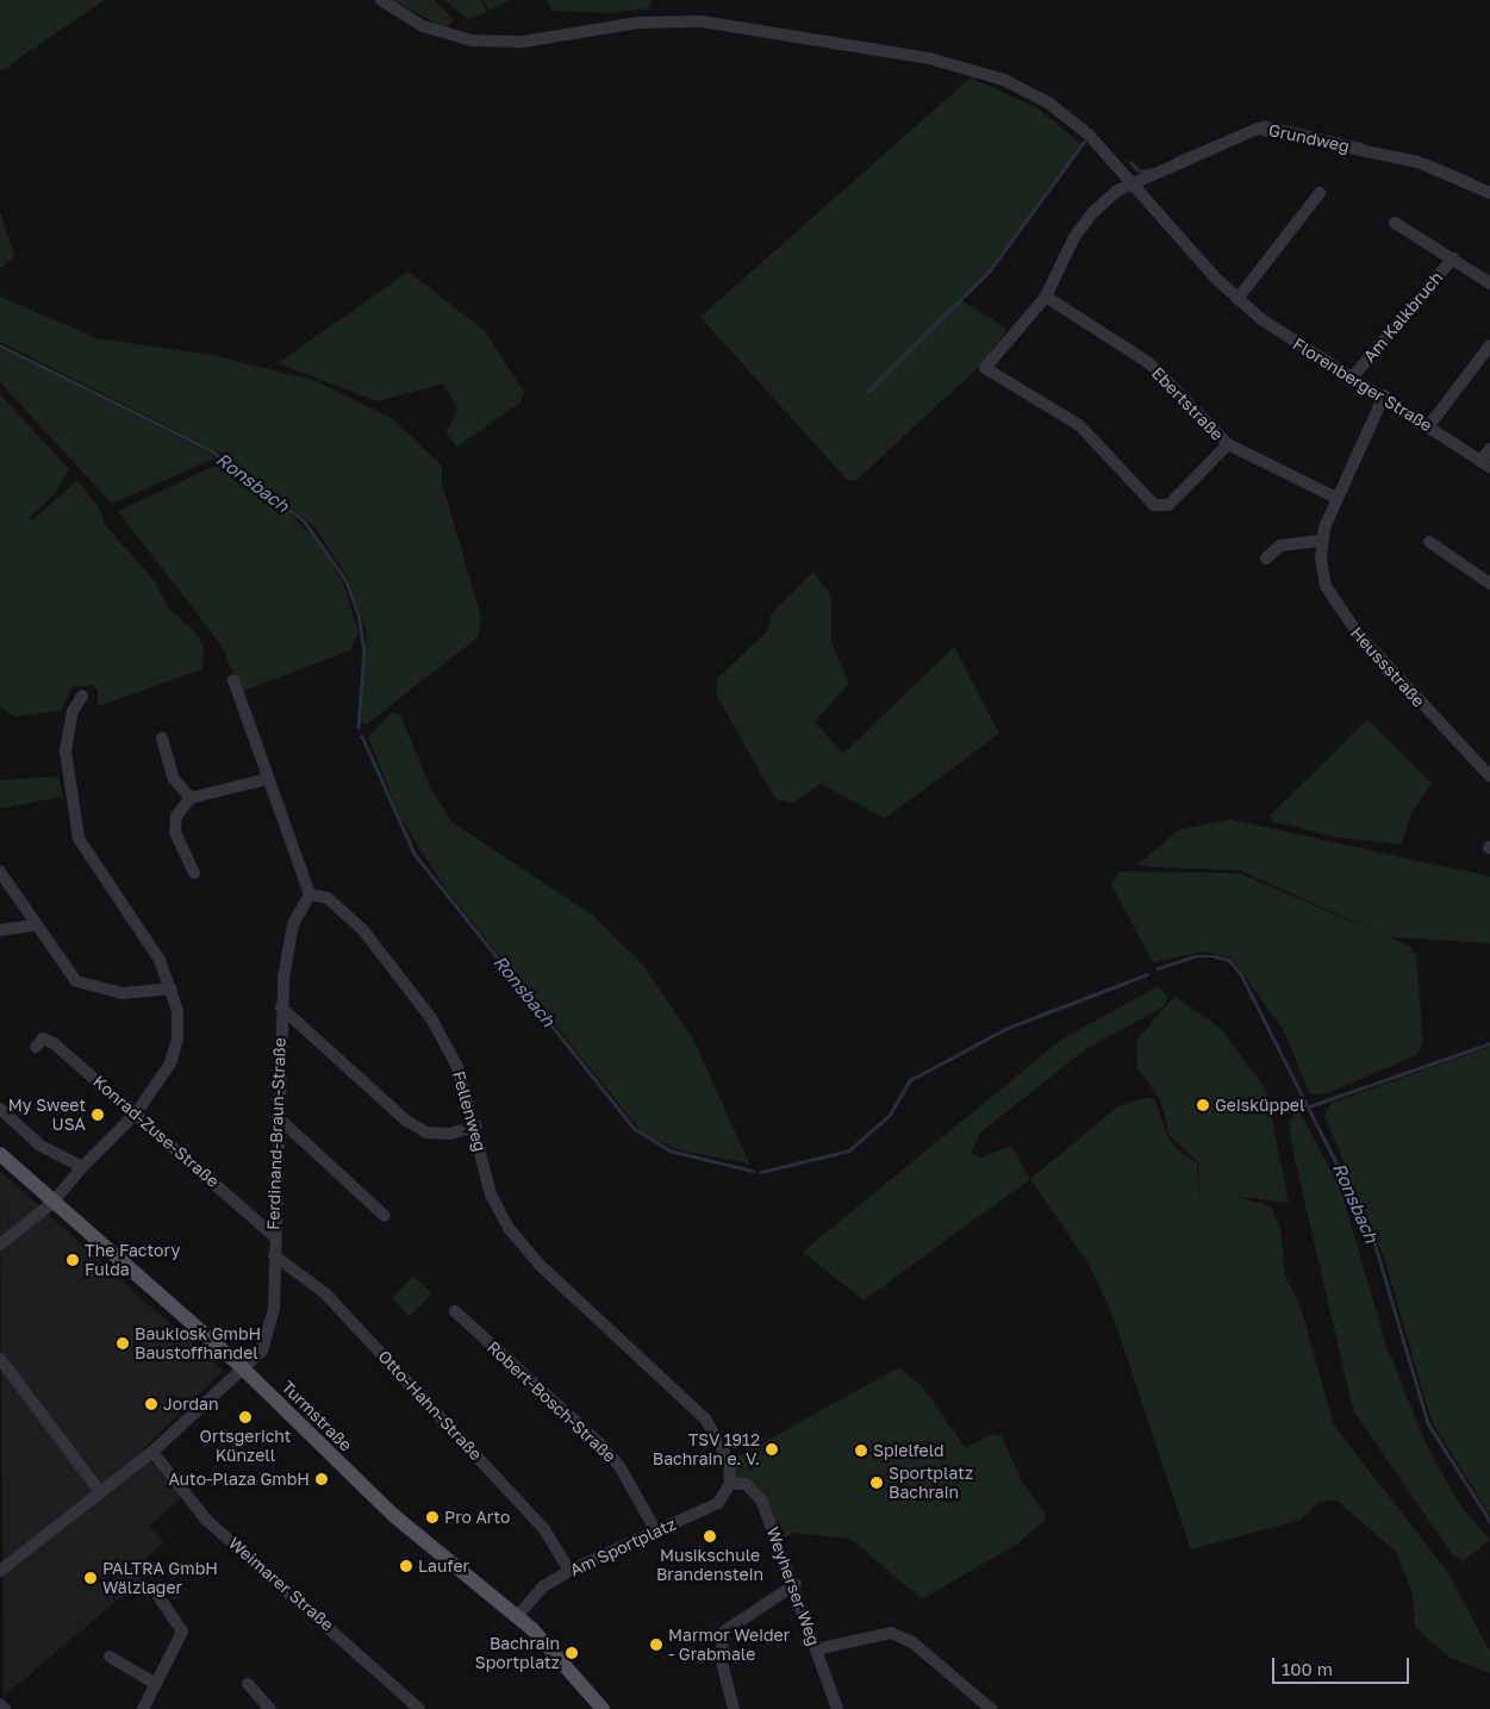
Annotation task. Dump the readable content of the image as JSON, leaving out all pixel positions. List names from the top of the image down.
{
  "streets": {
    "main road": ["Turmstraße"],
    "street": [
      "Grundweg",
      "Am Kalkbruch",
      "Florenberger Straße",
      "Ebertstraße",
      "Heussstraße",
      "Fellenweg",
      "Konrad-Zuse-Straße",
      "Ferdinand-Braun-Straße",
      "Robert-Bosch-Straße",
      "Otto-Hahn-Straße",
      "Am Sportplatz",
      "Weimarer Straße",
      "Weyherser Weg"
    ]
  },
  "crossings": [
    ["Grundweg", "Florenberger Straße"],
    ["Grundweg", "Ebertstraße"],
    ["Am Kalkbruch", "Florenberger Straße"],
    ["Florenberger Straße", "Heussstraße"],
    ["Ebertstraße", "Heussstraße"],
    ["Fellenweg", "Ferdinand-Braun-Straße"],
    ["Fellenweg", "Am Sportplatz"],
    ["Fellenweg", "Weyherser Weg"],
    ["Konrad-Zuse-Straße", "Ferdinand-Braun-Straße"],
    ["Ferdinand-Braun-Straße", "Otto-Hahn-Straße"],
    ["Ferdinand-Braun-Straße", "Turmstraße"],
    ["Ferdinand-Braun-Straße", "Weimarer Straße"],
    ["Robert-Bosch-Straße", "Am Sportplatz"],
    ["Otto-Hahn-Straße", "Am Sportplatz"],
    ["Turmstraße", "Am Sportplatz"],
    ["Am Sportplatz", "Weyherser Weg"]
  ],
  "water": ["Ronsbach"],
  "places": [
    "Geisküppel",
    "My Sweet USA",
    "The Factory Fulda",
    "Baukiosk GmbH Baustoffhandel",
    "Jordan",
    "Ortsgericht Künzell",
    "TSV 1912 Bachrain e. V.",
    "Spielfeld",
    "Auto-Plaza GmbH",
    "Sportplatz Bachrain",
    "Pro Arto",
    "Musikschule Brandenstein",
    "Laufer",
    "PALTRA GmbH Wälzlager",
    "Marmor Weider - Grabmale",
    "Bachrain Sportplatz"
  ],
  "scale_bar": "100 m"
}
